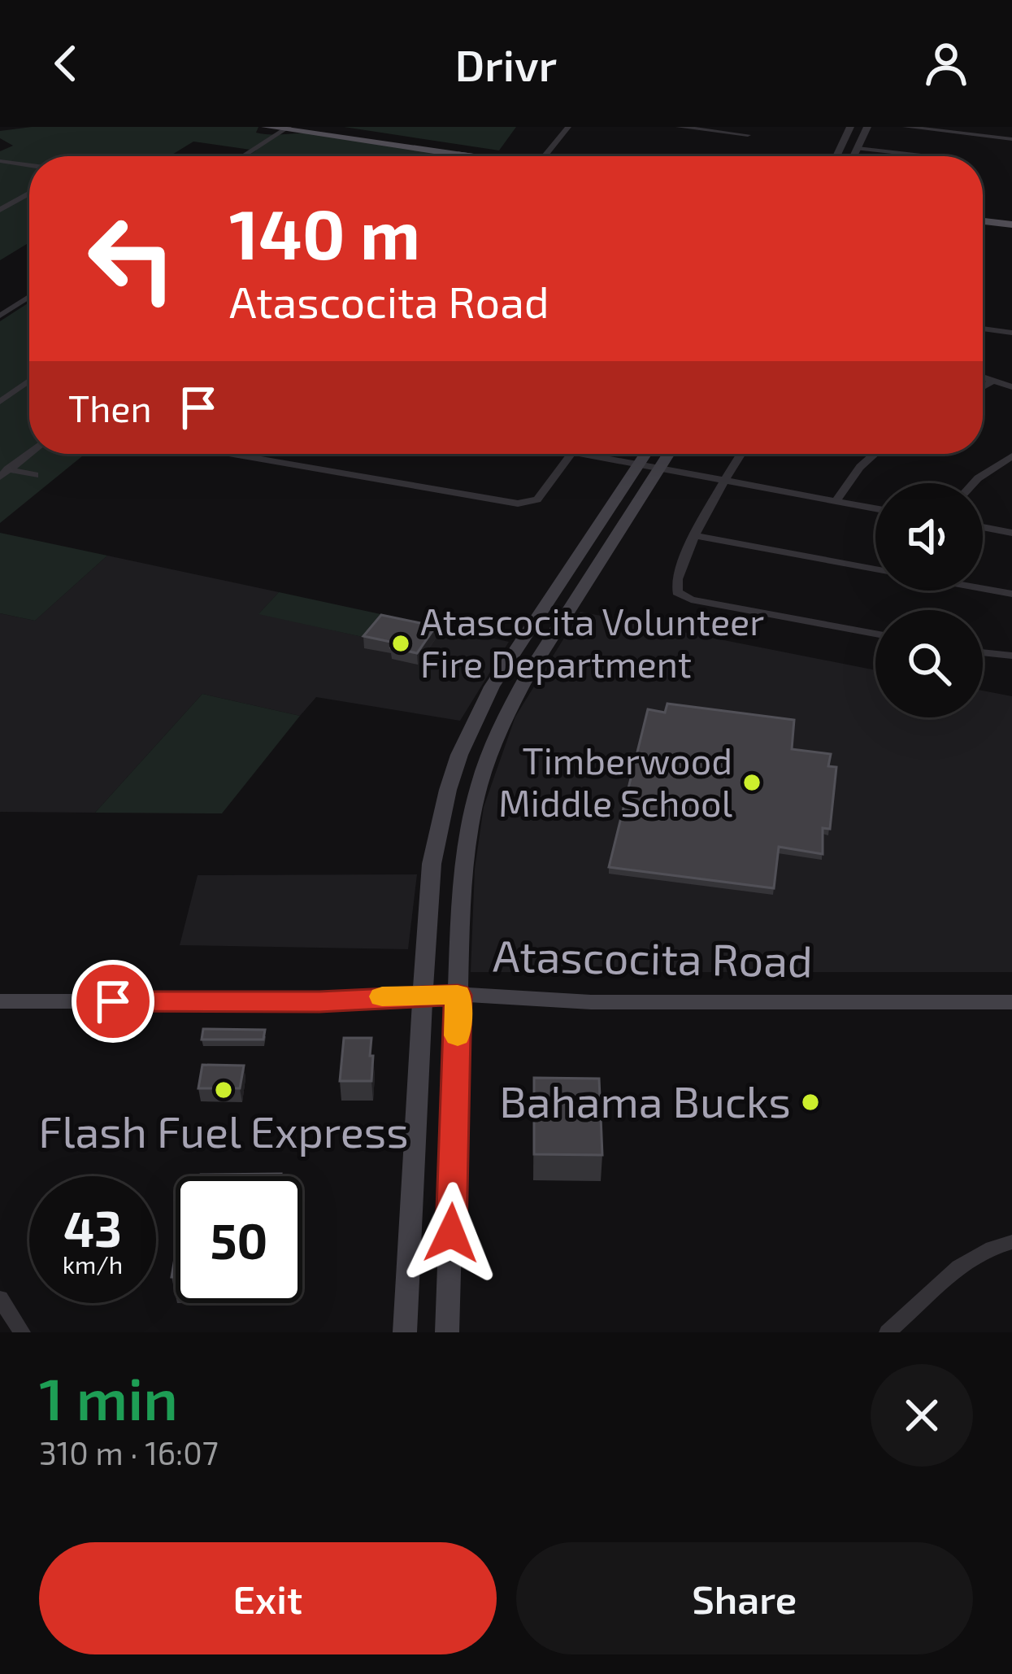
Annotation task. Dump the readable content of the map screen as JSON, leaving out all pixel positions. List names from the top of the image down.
{
  "streets": {
    "main road": ["Atascocita Road"]
  },
  "places": [
    "Atascocita Volunteer Fire Department",
    "Timberwood Middle School",
    "Flash Fuel Express",
    "Bahama Bucks"
  ],
  "page": {
    "header": "Drivr",
    "turn": ["140 m", "Atascocita Road"],
    "then": "Then",
    "speed": "43 km/h",
    "limit": "50",
    "heading": ["1 min", "310 m · 16:07"],
    "buttons": ["Exit", "Share"]
  }
}
